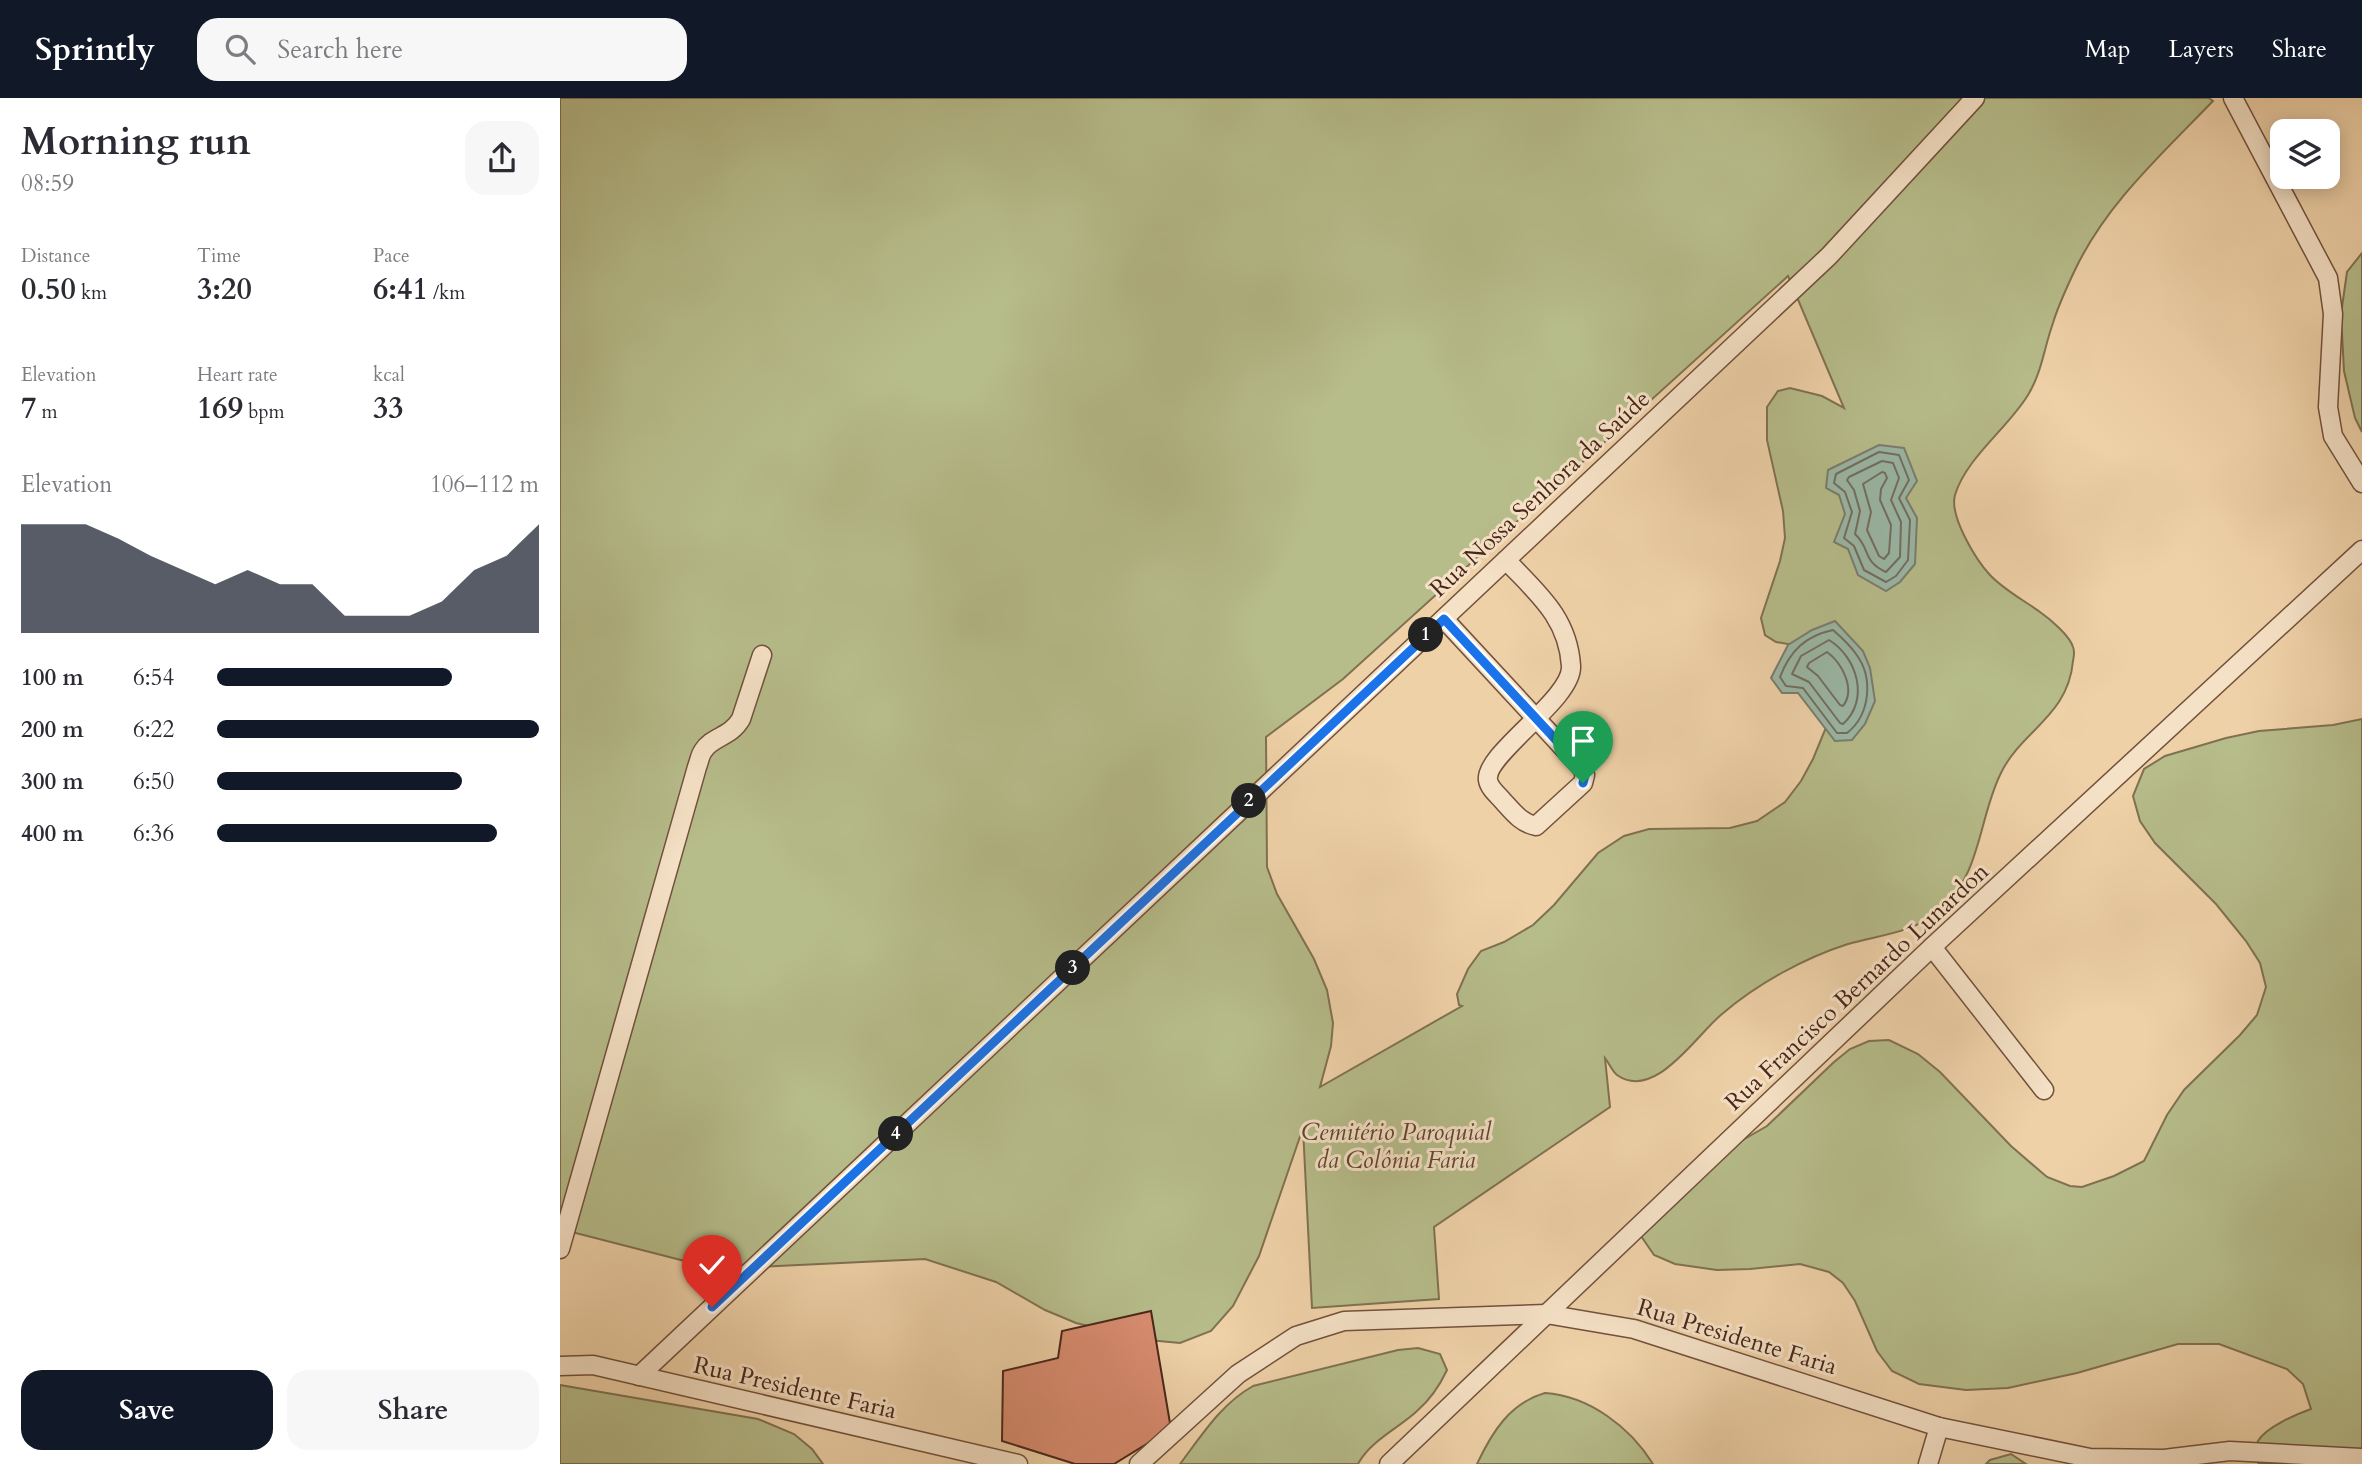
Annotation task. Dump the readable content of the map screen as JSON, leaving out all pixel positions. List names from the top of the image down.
{
  "streets": {
    "street": ["Rua Nossa Senhora da Saúde", "Rua Francisco Bernardo Lunardon", "Rua Presidente Faria"]
  },
  "crossings": [
    ["Rua Nossa Senhora da Saúde", "Rua Presidente Faria"],
    ["Rua Francisco Bernardo Lunardon", "Rua Presidente Faria"]
  ],
  "parks": ["Cemitério Paroquial da Colônia Faria"],
  "page": {
    "header": "Sprintly",
    "search": "Search here",
    "nav": ["Map", "Layers", "Share"],
    "heading": ["Morning run", "08:59"],
    "stats": [
      ["Distance", "0.50 km"],
      ["Time", "3:20"],
      ["Pace", "6:41 /km"],
      ["Elevation", "7 m"],
      ["Heart rate", "169 bpm"],
      ["kcal", "33"]
    ],
    "chart": ["Elevation", "106–112 m"],
    "pins": [
      "1",
      "2",
      "3",
      "4"
    ],
    "list": [
      {
        "name": "100 m",
        "note": "6:54"
      },
      {
        "name": "200 m",
        "note": "6:22"
      },
      {
        "name": "300 m",
        "note": "6:50"
      },
      {
        "name": "400 m",
        "note": "6:36"
      }
    ],
    "buttons": ["Save", "Share"]
  }
}
